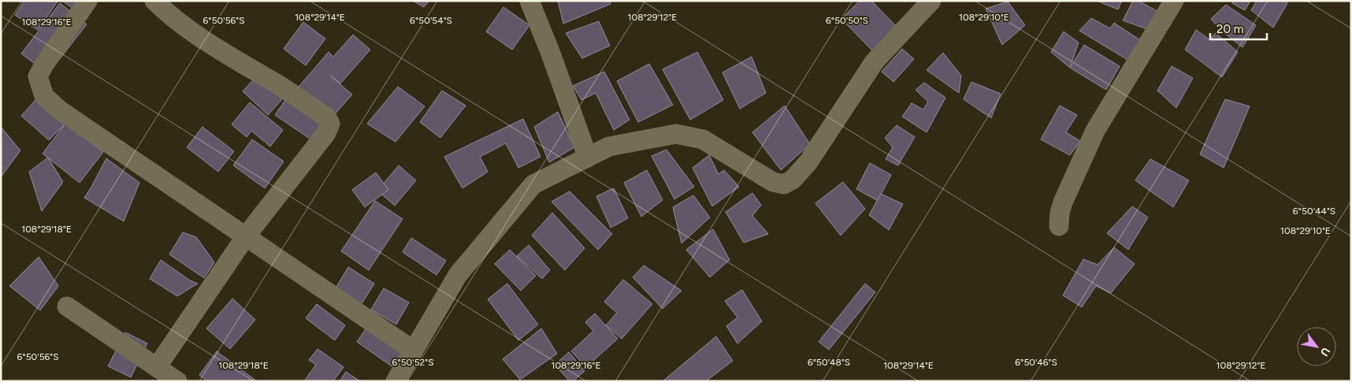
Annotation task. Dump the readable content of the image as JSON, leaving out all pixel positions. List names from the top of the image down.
{
  "scale_bar": "20 m",
  "north": "bottom right",
  "coordinates": [
    "108°29'14\"E",
    "108°29'12\"E",
    "108°29'10\"E",
    "6°50'56\"S",
    "6°50'54\"S",
    "6°50'50\"S",
    "108°29'16\"E",
    "6°50'44\"S",
    "108°29'18\"E",
    "6°50'52\"S",
    "6°50'48\"S",
    "6°50'46\"S"
  ]
}
